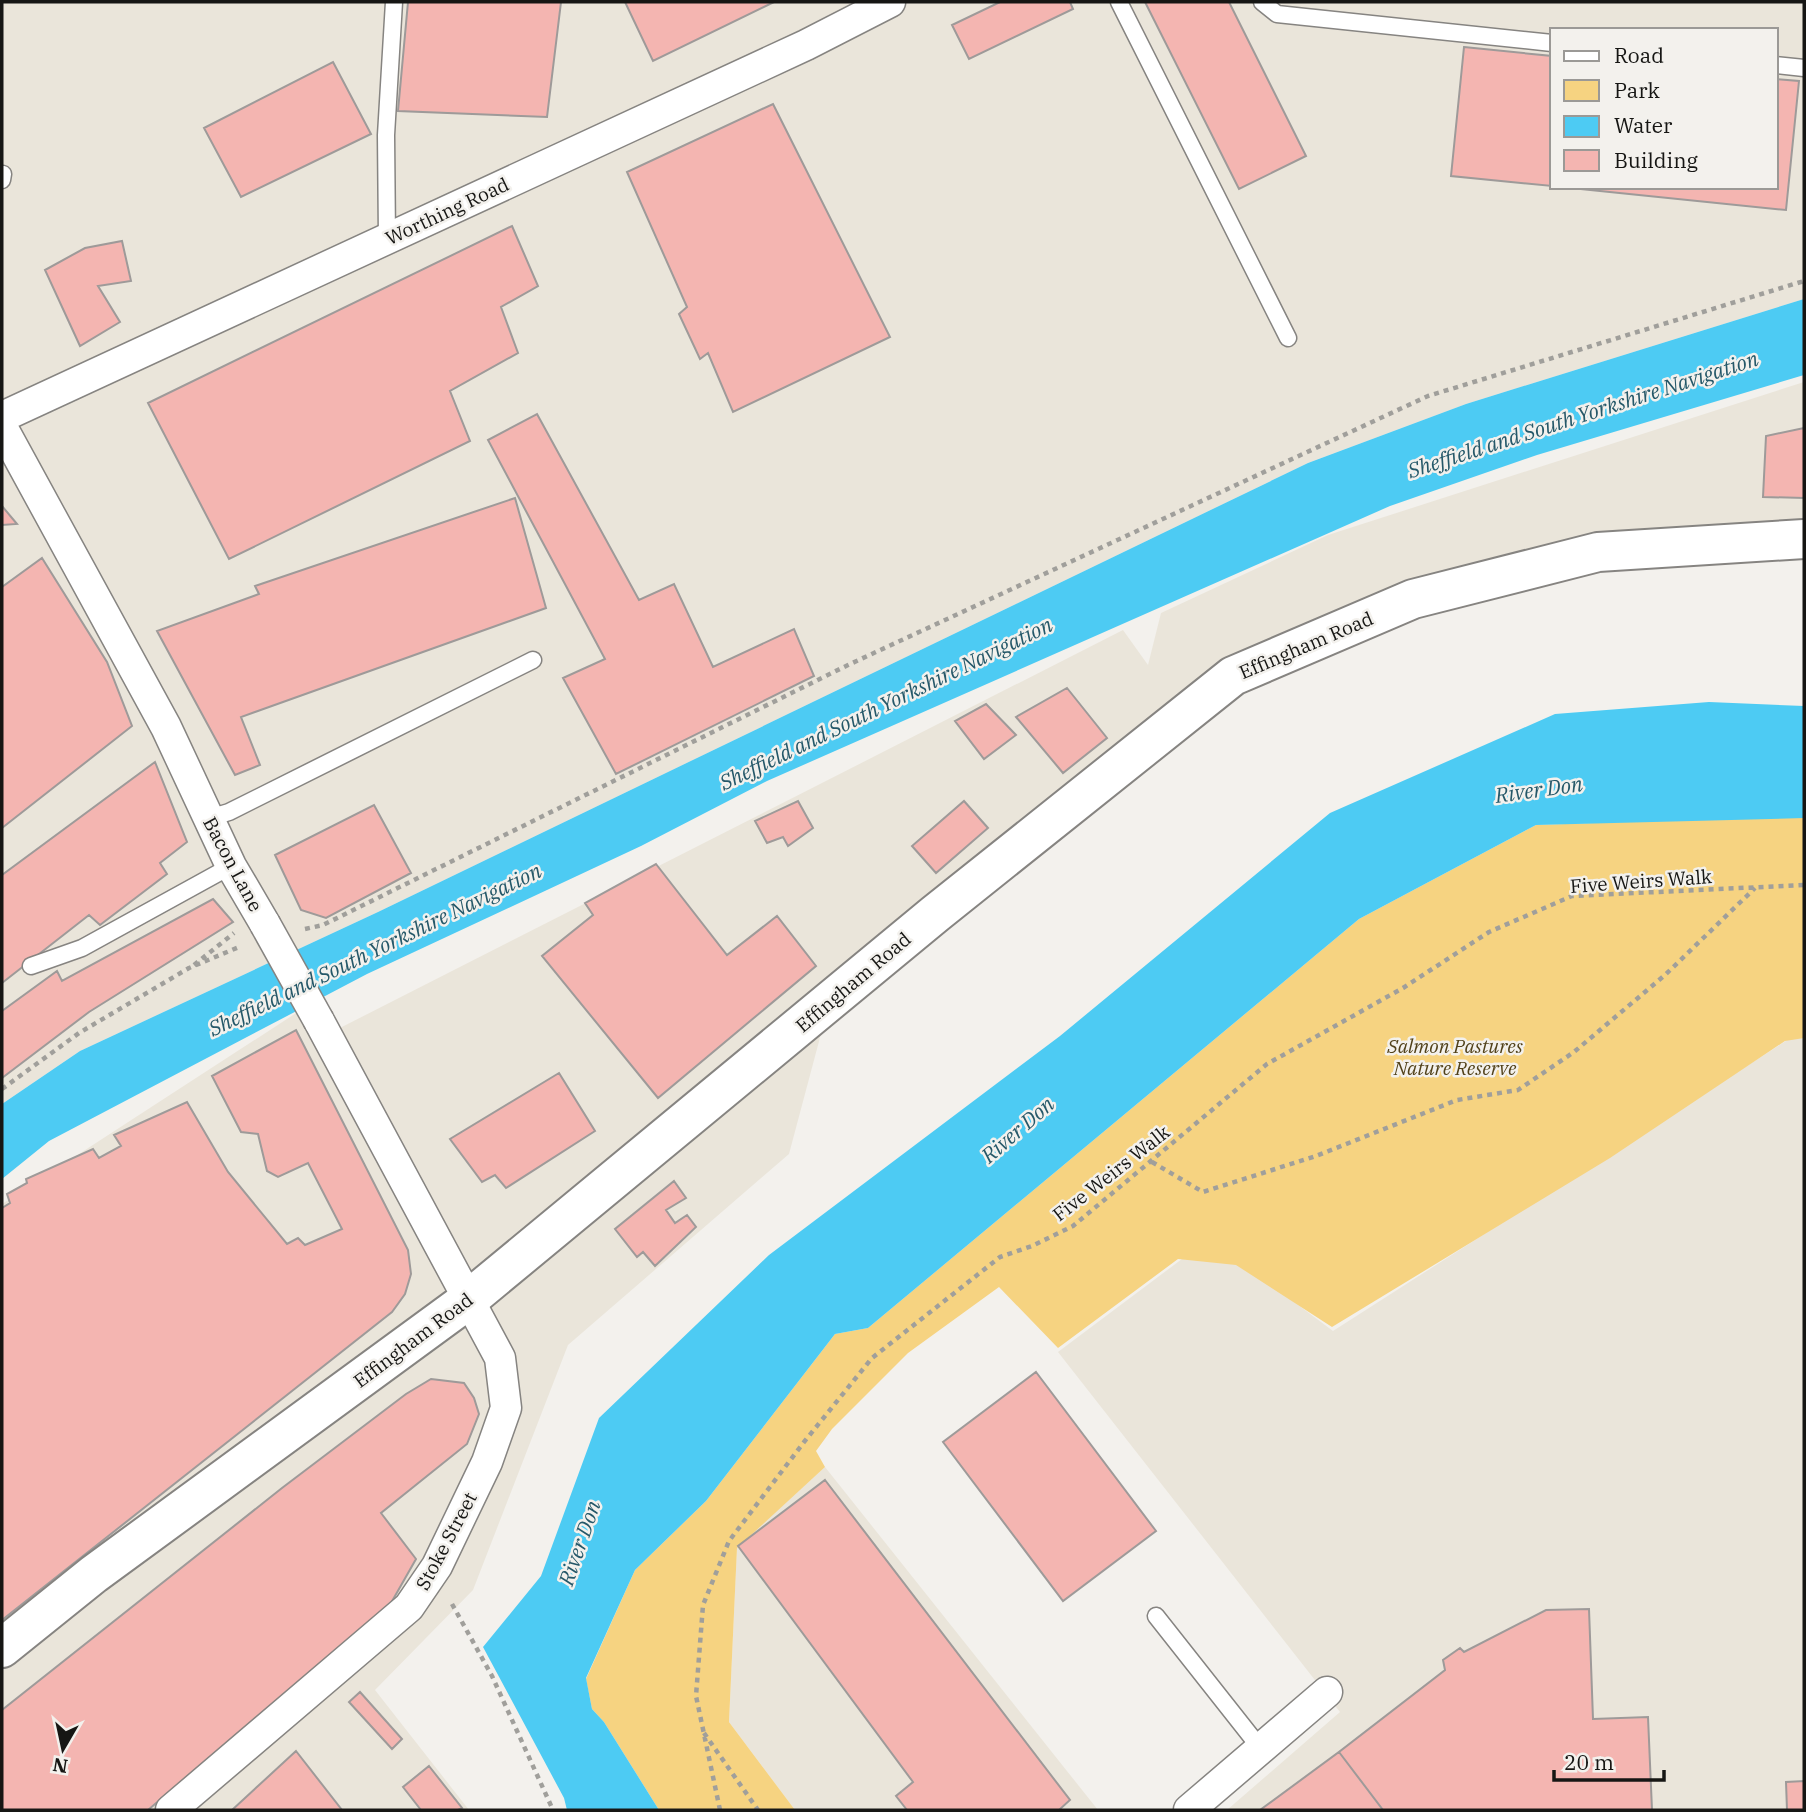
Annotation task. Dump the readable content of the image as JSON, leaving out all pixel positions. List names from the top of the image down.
{
  "streets": {
    "main road": ["Effingham Road"],
    "street": ["Worthing Road", "Bacon Lane", "Stoke Street"],
    "path": ["Five Weirs Walk"]
  },
  "crossings": [
    ["Effingham Road", "Bacon Lane"],
    ["Effingham Road", "Stoke Street"],
    ["Bacon Lane", "Stoke Street"]
  ],
  "water": ["Sheffield and South Yorkshire Navigation", "River Don"],
  "parks": ["Salmon Pastures Nature Reserve"],
  "legend": [
    "Road",
    "Park",
    "Water",
    "Building"
  ],
  "scale_bar": "20 m",
  "north": "bottom"
}
